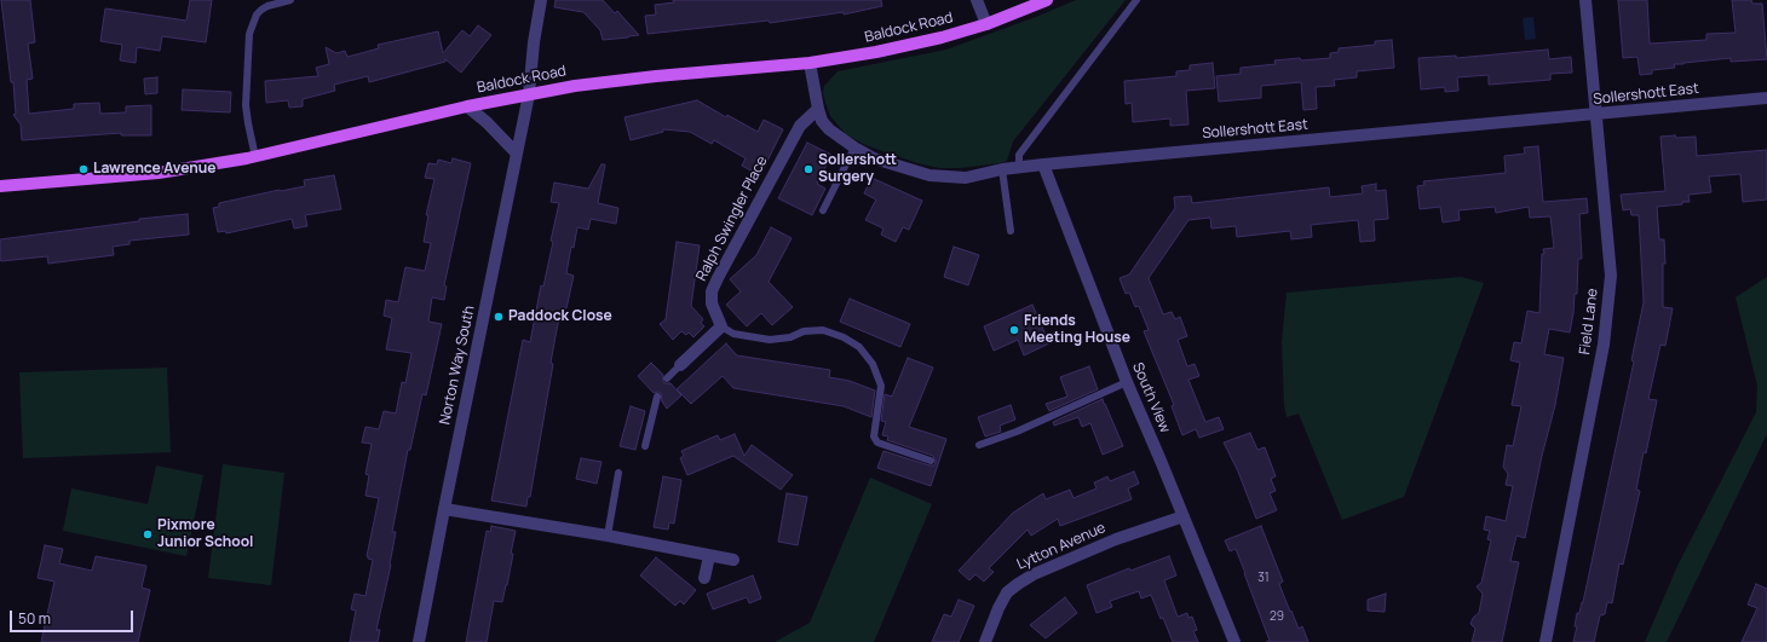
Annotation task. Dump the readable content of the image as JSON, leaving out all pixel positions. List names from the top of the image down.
{
  "streets": {
    "main road": ["Baldock Road"],
    "street": [
      "Sollershott East",
      "Ralph Swingler Place",
      "Field Lane",
      "Norton Way South",
      "South View",
      "Lytton Avenue"
    ]
  },
  "crossings": [
    ["Baldock Road", "Sollershott East"],
    ["Baldock Road", "Norton Way South"],
    ["Sollershott East", "Ralph Swingler Place"],
    ["Sollershott East", "Field Lane"],
    ["Sollershott East", "South View"],
    ["South View", "Lytton Avenue"]
  ],
  "places": [
    "Lawrence Avenue",
    "Sollershott Surgery",
    "Paddock Close",
    "Friends Meeting House",
    "Pixmore Junior School"
  ],
  "house_numbers": ["31", "29"],
  "scale_bar": "50 m"
}
